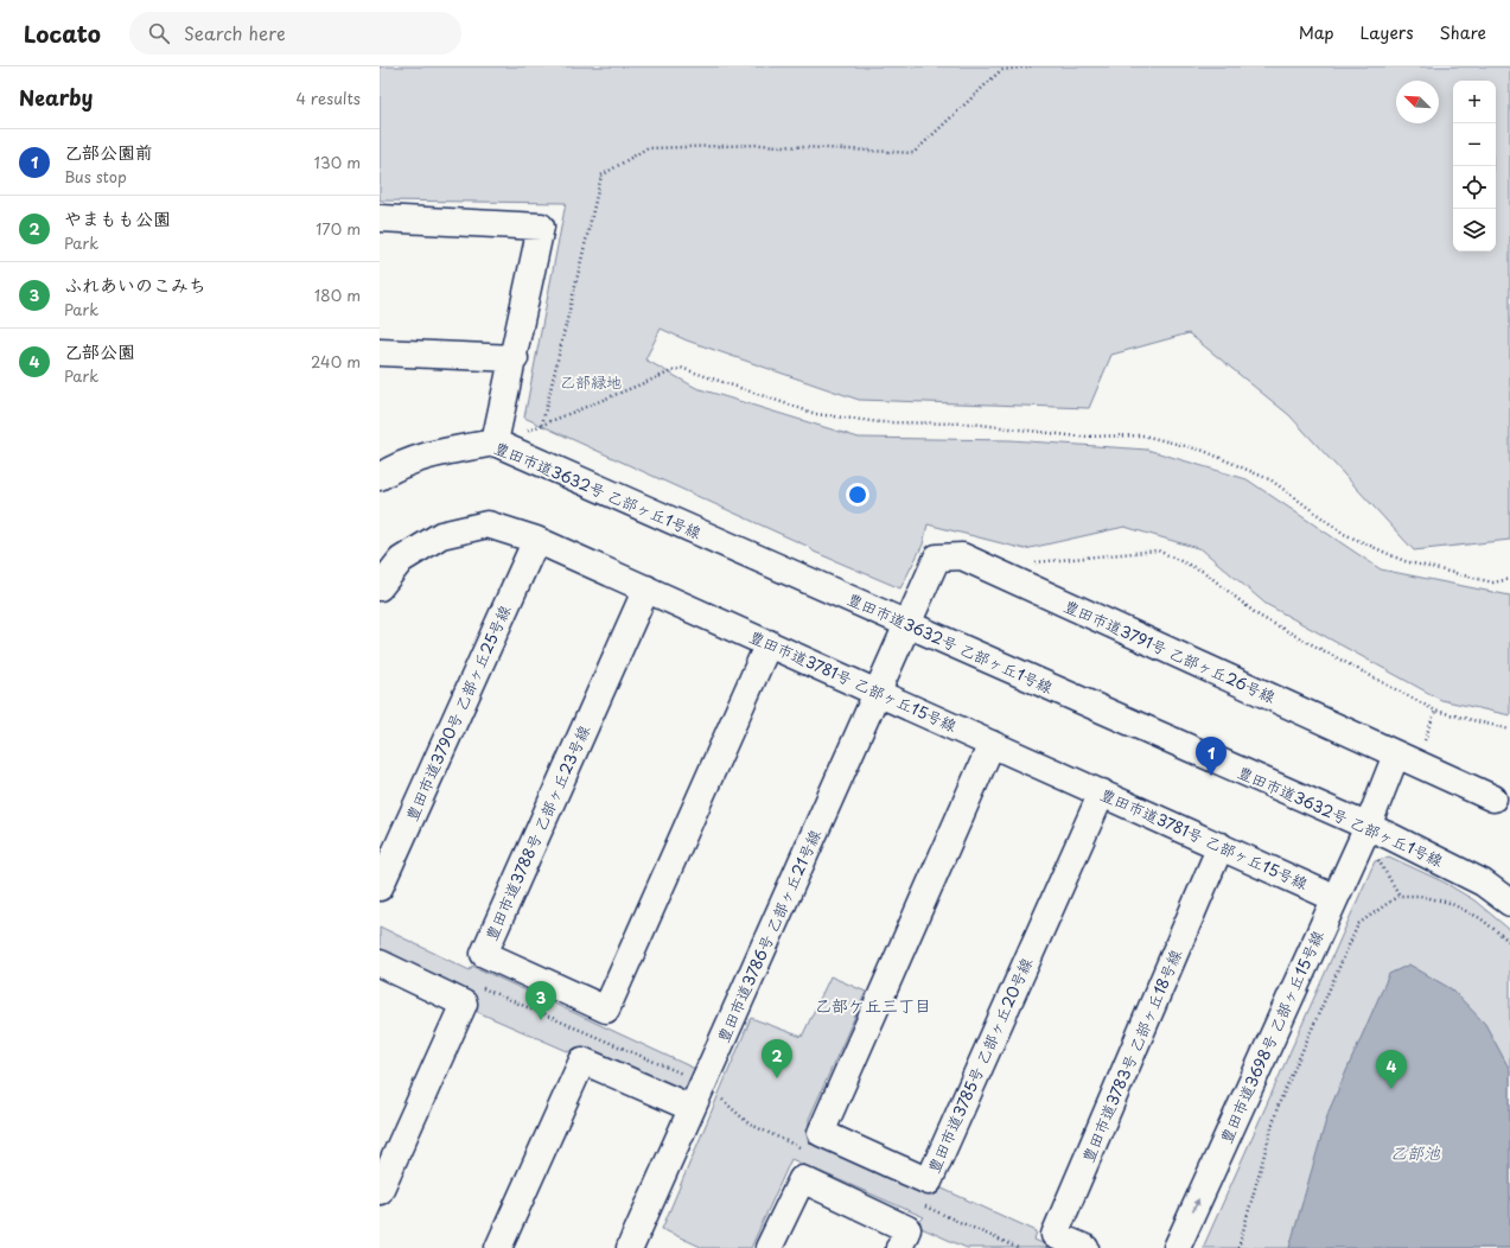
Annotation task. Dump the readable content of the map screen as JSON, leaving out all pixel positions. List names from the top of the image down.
{
  "streets": {
    "street": [
      "豊田市道3632号 乙部ヶ丘1号線",
      "豊田市道3791号 乙部ヶ丘26号線",
      "豊田市道3781号 乙部ヶ丘15号線",
      "豊田市道3790号 乙部ヶ丘25号線",
      "豊田市道3788号 乙部ヶ丘23号線",
      "豊田市道3786号 乙部ヶ丘21号線",
      "豊田市道3698号 乙部ヶ丘15号線",
      "豊田市道3783号 乙部ヶ丘18号線",
      "豊田市道3785号 乙部ヶ丘20号線"
    ]
  },
  "crossings": [
    ["豊田市道3632号 乙部ヶ丘1号線", "豊田市道3791号 乙部ヶ丘26号線"],
    ["豊田市道3632号 乙部ヶ丘1号線", "豊田市道3786号 乙部ヶ丘21号線"],
    ["豊田市道3632号 乙部ヶ丘1号線", "豊田市道3698号 乙部ヶ丘15号線"],
    ["豊田市道3791号 乙部ヶ丘26号線", "豊田市道3786号 乙部ヶ丘21号線"],
    ["豊田市道3781号 乙部ヶ丘15号線", "豊田市道3790号 乙部ヶ丘25号線"],
    ["豊田市道3781号 乙部ヶ丘15号線", "豊田市道3788号 乙部ヶ丘23号線"],
    ["豊田市道3781号 乙部ヶ丘15号線", "豊田市道3786号 乙部ヶ丘21号線"],
    ["豊田市道3781号 乙部ヶ丘15号線", "豊田市道3698号 乙部ヶ丘15号線"],
    ["豊田市道3781号 乙部ヶ丘15号線", "豊田市道3783号 乙部ヶ丘18号線"],
    ["豊田市道3781号 乙部ヶ丘15号線", "豊田市道3785号 乙部ヶ丘20号線"]
  ],
  "one_way": ["豊田市道3698号 乙部ヶ丘15号線"],
  "districts": ["乙部ケ丘三丁目"],
  "water": ["乙部池"],
  "parks": ["乙部緑地"],
  "north": "top left",
  "page": {
    "header": "Locato",
    "search": "Search here",
    "nav": ["Map", "Layers", "Share"],
    "heading": ["Nearby", "4 results"],
    "map_buttons": ["+", "−"],
    "list": [
      {
        "mark": "1",
        "name": "乙部公園前",
        "note": "Bus stop",
        "value": "130 m"
      },
      {
        "mark": "2",
        "name": "やまもも公園",
        "note": "Park",
        "value": "170 m"
      },
      {
        "mark": "3",
        "name": "ふれあいのこみち",
        "note": "Park",
        "value": "180 m"
      },
      {
        "mark": "4",
        "name": "乙部公園",
        "note": "Park",
        "value": "240 m"
      }
    ],
    "pins": [
      "1",
      "3",
      "2",
      "4"
    ]
  }
}
